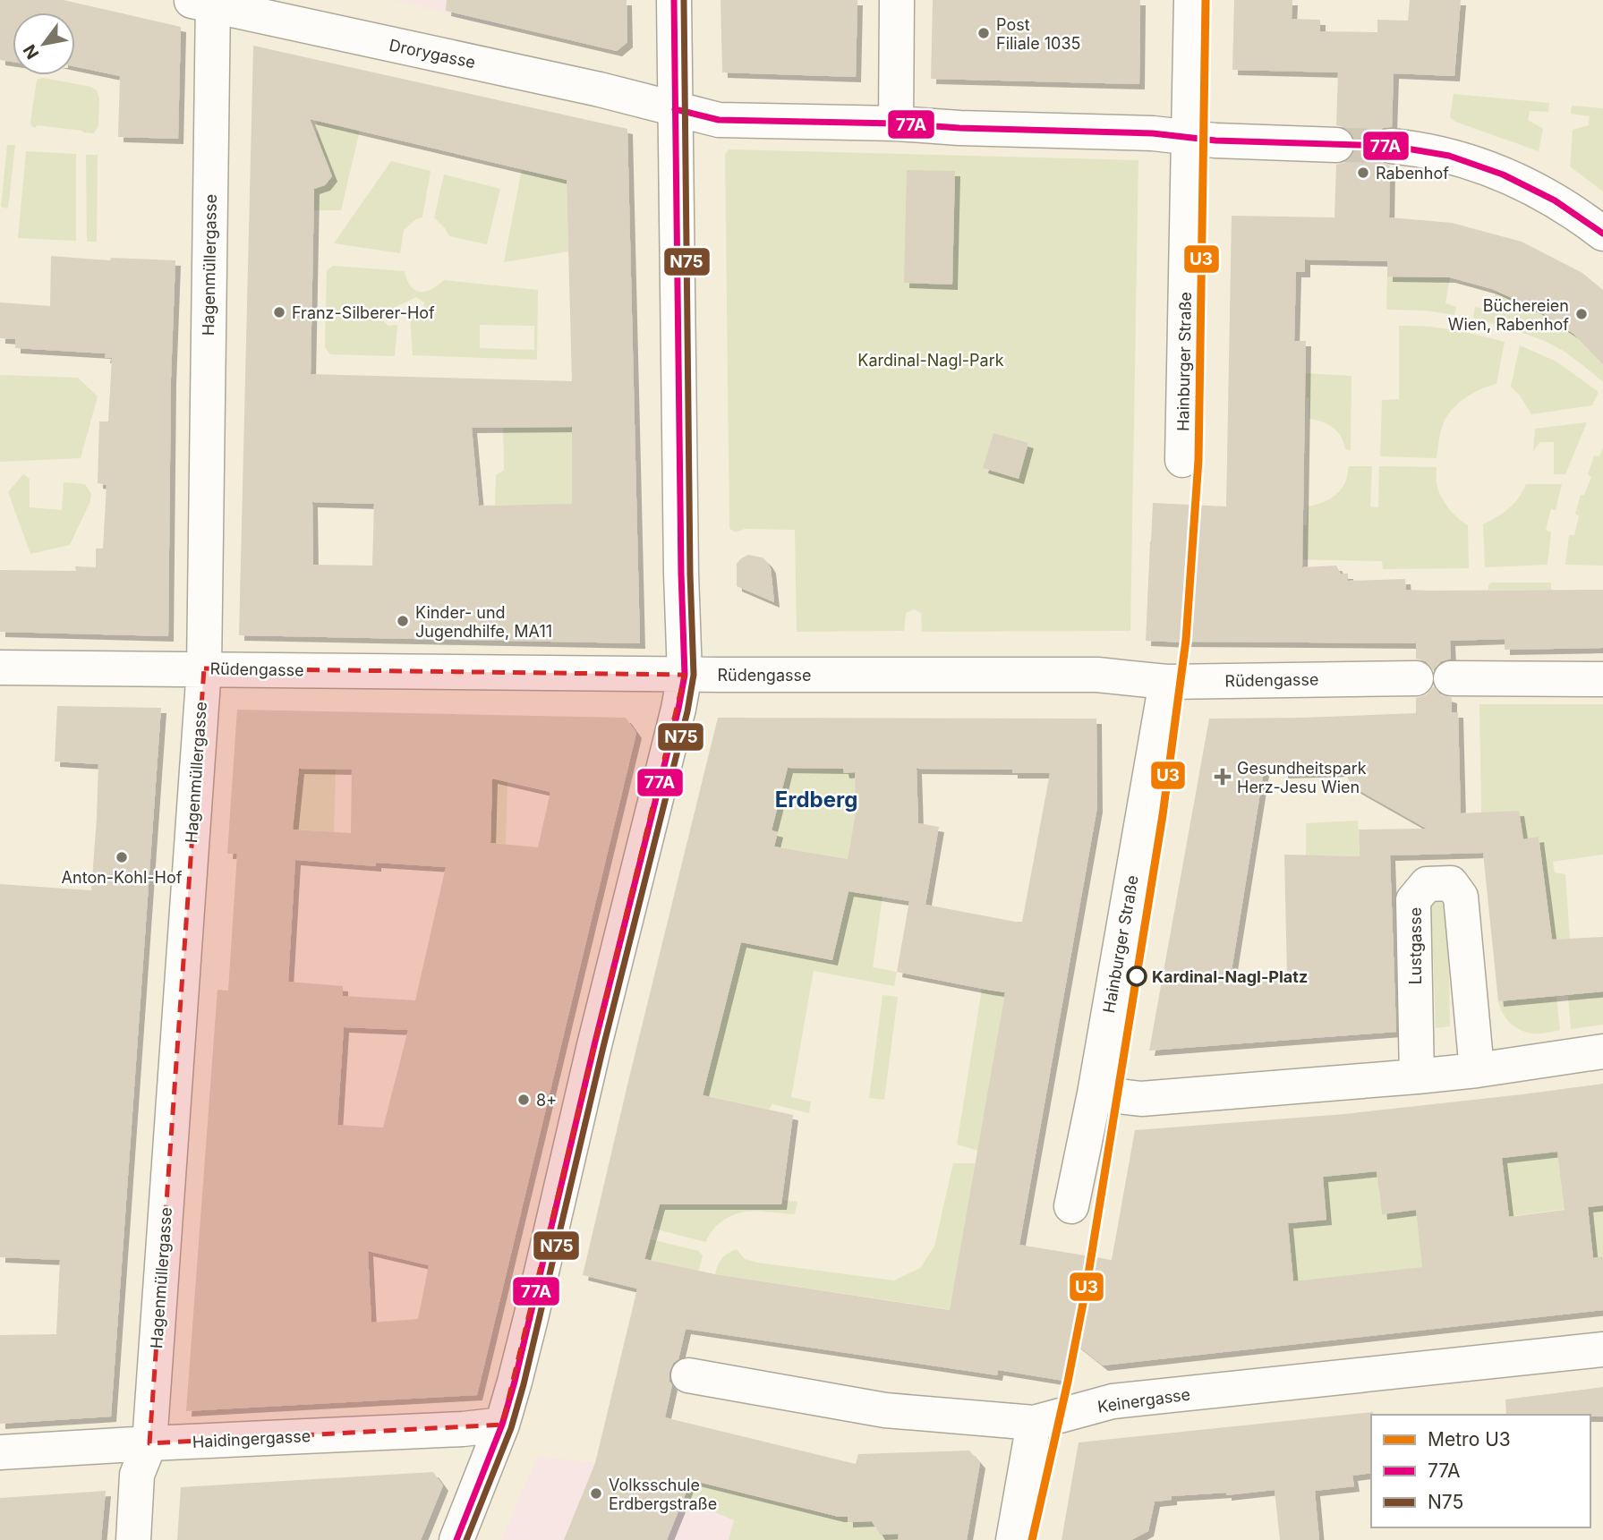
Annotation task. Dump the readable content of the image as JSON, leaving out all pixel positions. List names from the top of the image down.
{
  "streets": {
    "street": [
      "Drorygasse",
      "Hagenmüllergasse",
      "Hainburger Straße",
      "Rüdengasse",
      "Lustgasse",
      "Keinergasse",
      "Haidingergasse"
    ]
  },
  "crossings": [
    ["Drorygasse", "Hagenmüllergasse"],
    ["Hagenmüllergasse", "Rüdengasse"],
    ["Hagenmüllergasse", "Haidingergasse"],
    ["Hainburger Straße", "Rüdengasse"]
  ],
  "districts": ["Erdberg"],
  "parks": ["Kardinal-Nagl-Park"],
  "places": {
    "other": [
      "Post Filiale 1035",
      "Rabenhof",
      "Franz-Silberer-Hof",
      "Büchereien Wien, Rabenhof",
      "Kinder- und Jugendhilfe, MA11",
      "Anton-Kohl-Hof",
      "Kardinal-Nagl-Platz",
      "8+",
      "Volksschule Erdbergstraße"
    ],
    "health": ["Gesundheitspark Herz-Jesu Wien"]
  },
  "lines": ["metro line U3", "transit line 77A", "transit line N75"],
  "legend": ["Metro U3", "77A", "N75"],
  "north": "bottom left"
}
